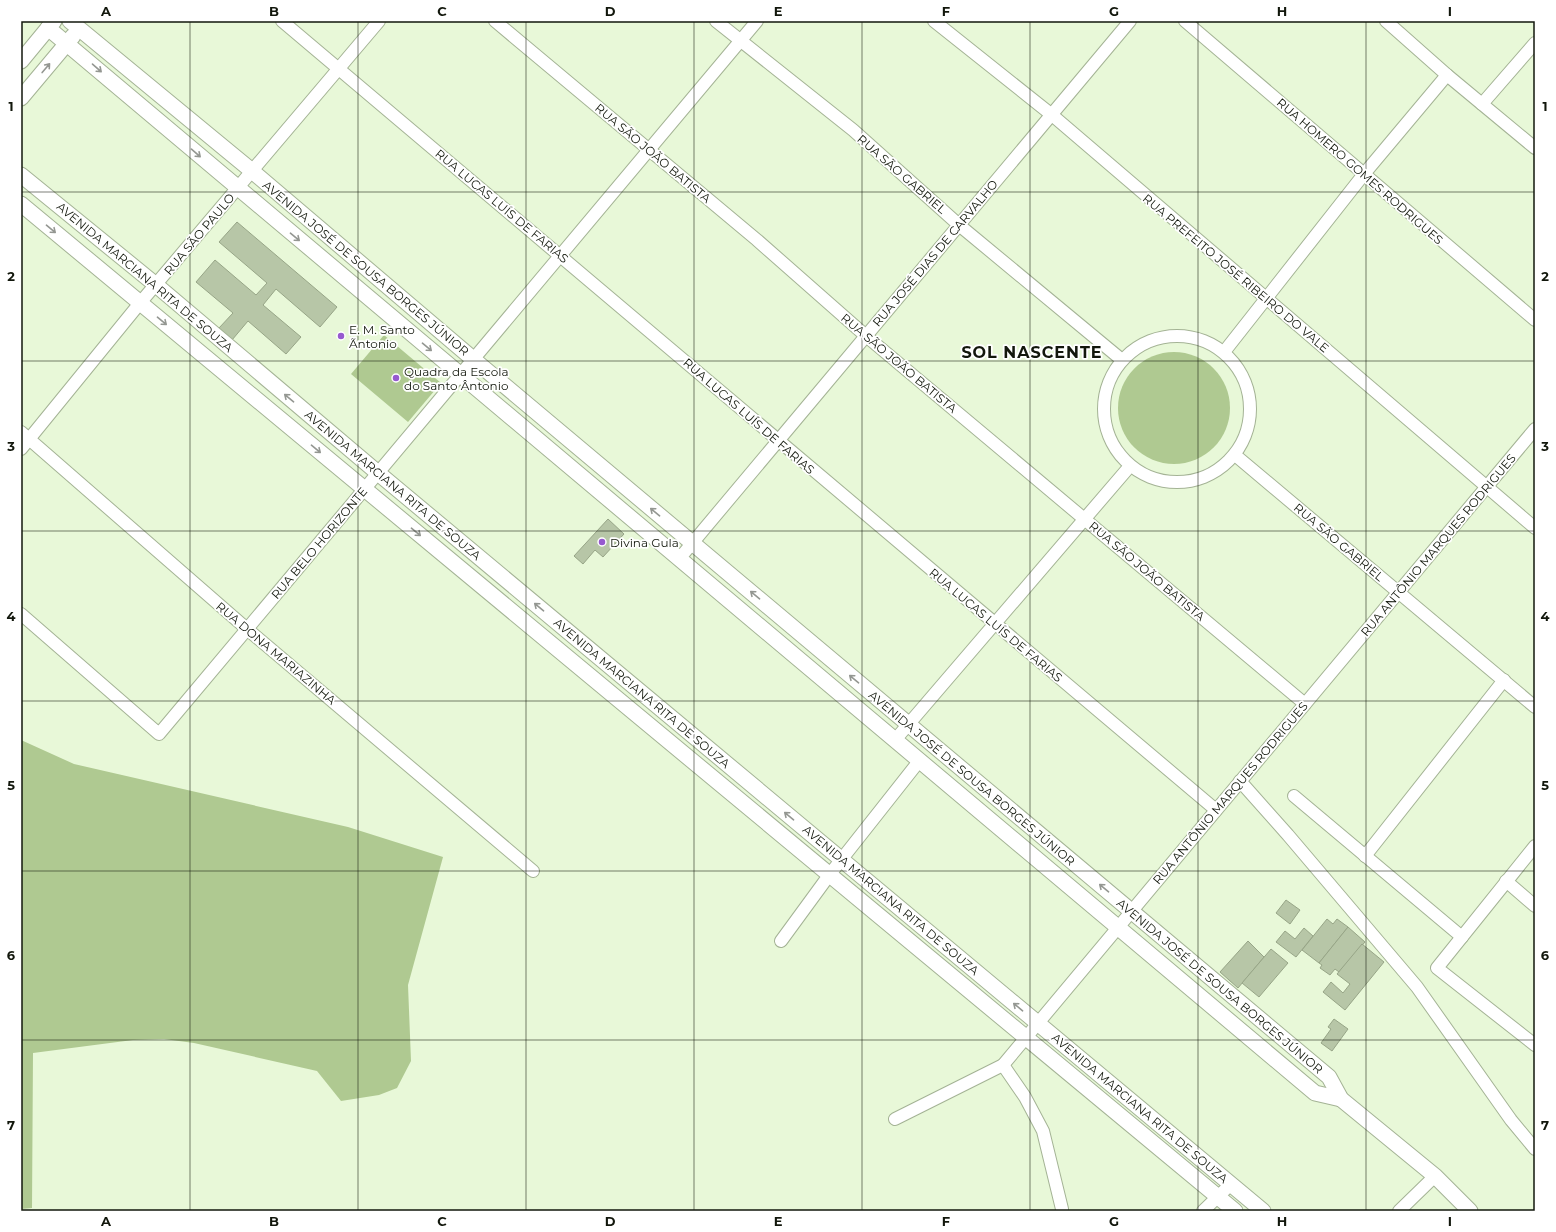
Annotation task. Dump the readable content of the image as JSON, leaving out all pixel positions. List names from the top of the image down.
{
  "streets": {
    "street": [
      "RUA SÃO JOÃO BATISTA",
      "RUA HOMERO GOMES RODRIGUES",
      "RUA SÃO GABRIEL",
      "RUA LUCAS LUÍS DE FARIAS",
      "RUA SÃO PAULO",
      "RUA JOSÉ DIAS DE CARVALHO",
      "AVENIDA JOSÉ DE SOUSA BORGES JÚNIOR",
      "RUA PREFEITO JOSÉ RIBEIRO DO VALE",
      "AVENIDA MARCIANA RITA DE SOUZA",
      "RUA BELO HORIZONTE",
      "RUA ANTÔNIO MARQUES RODRIGUES",
      "RUA DONA MARIAZINHA"
    ]
  },
  "crossings": [
    ["RUA SÃO JOÃO BATISTA", "RUA JOSÉ DIAS DE CARVALHO"],
    ["RUA SÃO JOÃO BATISTA", "RUA BELO HORIZONTE"],
    ["RUA SÃO JOÃO BATISTA", "RUA ANTÔNIO MARQUES RODRIGUES"],
    ["RUA SÃO GABRIEL", "RUA JOSÉ DIAS DE CARVALHO"],
    ["RUA SÃO GABRIEL", "RUA BELO HORIZONTE"],
    ["RUA SÃO GABRIEL", "RUA ANTÔNIO MARQUES RODRIGUES"],
    ["RUA LUCAS LUÍS DE FARIAS", "RUA SÃO PAULO"],
    ["RUA LUCAS LUÍS DE FARIAS", "RUA JOSÉ DIAS DE CARVALHO"],
    ["RUA LUCAS LUÍS DE FARIAS", "RUA BELO HORIZONTE"],
    ["RUA LUCAS LUÍS DE FARIAS", "RUA ANTÔNIO MARQUES RODRIGUES"],
    ["RUA SÃO PAULO", "AVENIDA JOSÉ DE SOUSA BORGES JÚNIOR"],
    ["RUA SÃO PAULO", "AVENIDA MARCIANA RITA DE SOUZA"],
    ["RUA SÃO PAULO", "RUA DONA MARIAZINHA"],
    ["RUA JOSÉ DIAS DE CARVALHO", "AVENIDA JOSÉ DE SOUSA BORGES JÚNIOR"],
    ["RUA JOSÉ DIAS DE CARVALHO", "RUA PREFEITO JOSÉ RIBEIRO DO VALE"],
    ["AVENIDA JOSÉ DE SOUSA BORGES JÚNIOR", "RUA BELO HORIZONTE"],
    ["AVENIDA JOSÉ DE SOUSA BORGES JÚNIOR", "RUA ANTÔNIO MARQUES RODRIGUES"],
    ["RUA PREFEITO JOSÉ RIBEIRO DO VALE", "RUA ANTÔNIO MARQUES RODRIGUES"],
    ["AVENIDA MARCIANA RITA DE SOUZA", "RUA BELO HORIZONTE"],
    ["AVENIDA MARCIANA RITA DE SOUZA", "RUA ANTÔNIO MARQUES RODRIGUES"],
    ["RUA BELO HORIZONTE", "RUA DONA MARIAZINHA"]
  ],
  "districts": ["SOL NASCENTE"],
  "places": ["E. M. Santo Ãntonio", "Quadra da Escola do Santo Ântonio", "Divina Gula"],
  "grid": {
    "columns": [
      "A",
      "B",
      "C",
      "D",
      "E",
      "F",
      "G",
      "H",
      "I"
    ],
    "rows": [
      "1",
      "2",
      "3",
      "4",
      "5",
      "6",
      "7"
    ]
  }
}
